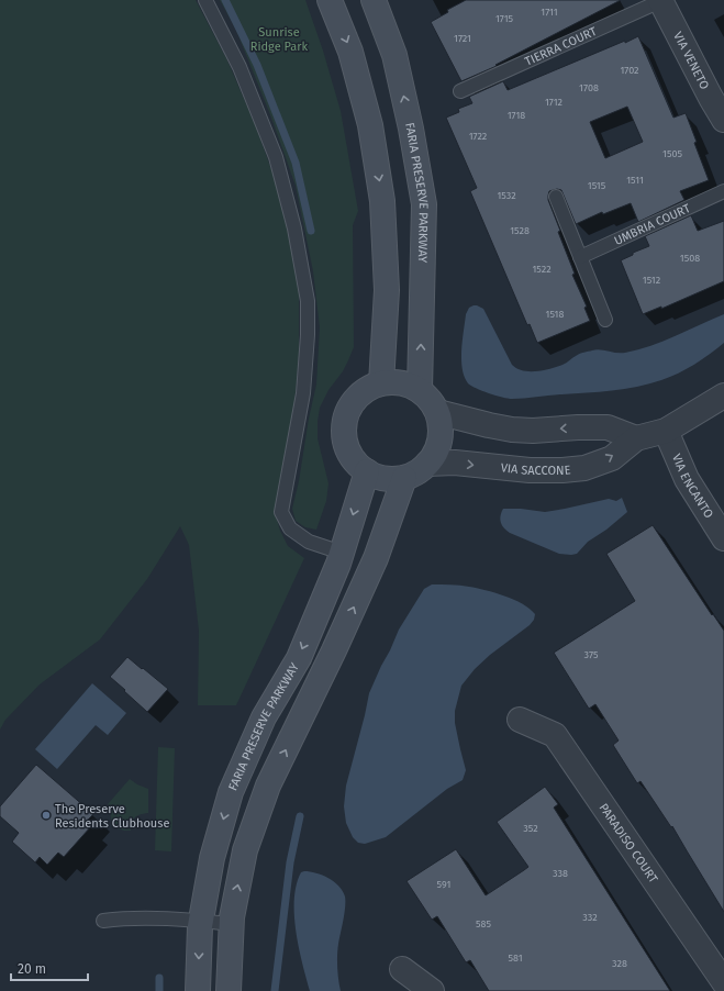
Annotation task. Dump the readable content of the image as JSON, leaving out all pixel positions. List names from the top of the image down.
{
  "streets": {
    "street": [
      "VIA VENETO",
      "FARIA PRESERVE PARKWAY",
      "VIA SACCONE",
      "VIA ENCANTO",
      "PARADISO COURT"
    ],
    "lane": ["TIERRA COURT", "UMBRIA COURT"]
  },
  "crossings": [
    ["TIERRA COURT", "VIA VENETO"],
    ["FARIA PRESERVE PARKWAY", "VIA SACCONE"],
    ["VIA SACCONE", "VIA ENCANTO"]
  ],
  "parks": ["Sunrise Ridge Park"],
  "places": ["The Preserve Residents Clubhouse"],
  "house_numbers": [
    "1711",
    "1715",
    "1721",
    "1702",
    "1708",
    "1712",
    "1718",
    "1722",
    "1505",
    "1511",
    "1515",
    "1532",
    "1528",
    "1508",
    "1522",
    "1512",
    "1518",
    "375",
    "352",
    "338",
    "591",
    "332",
    "585",
    "581",
    "328"
  ],
  "scale_bar": "20 m"
}
